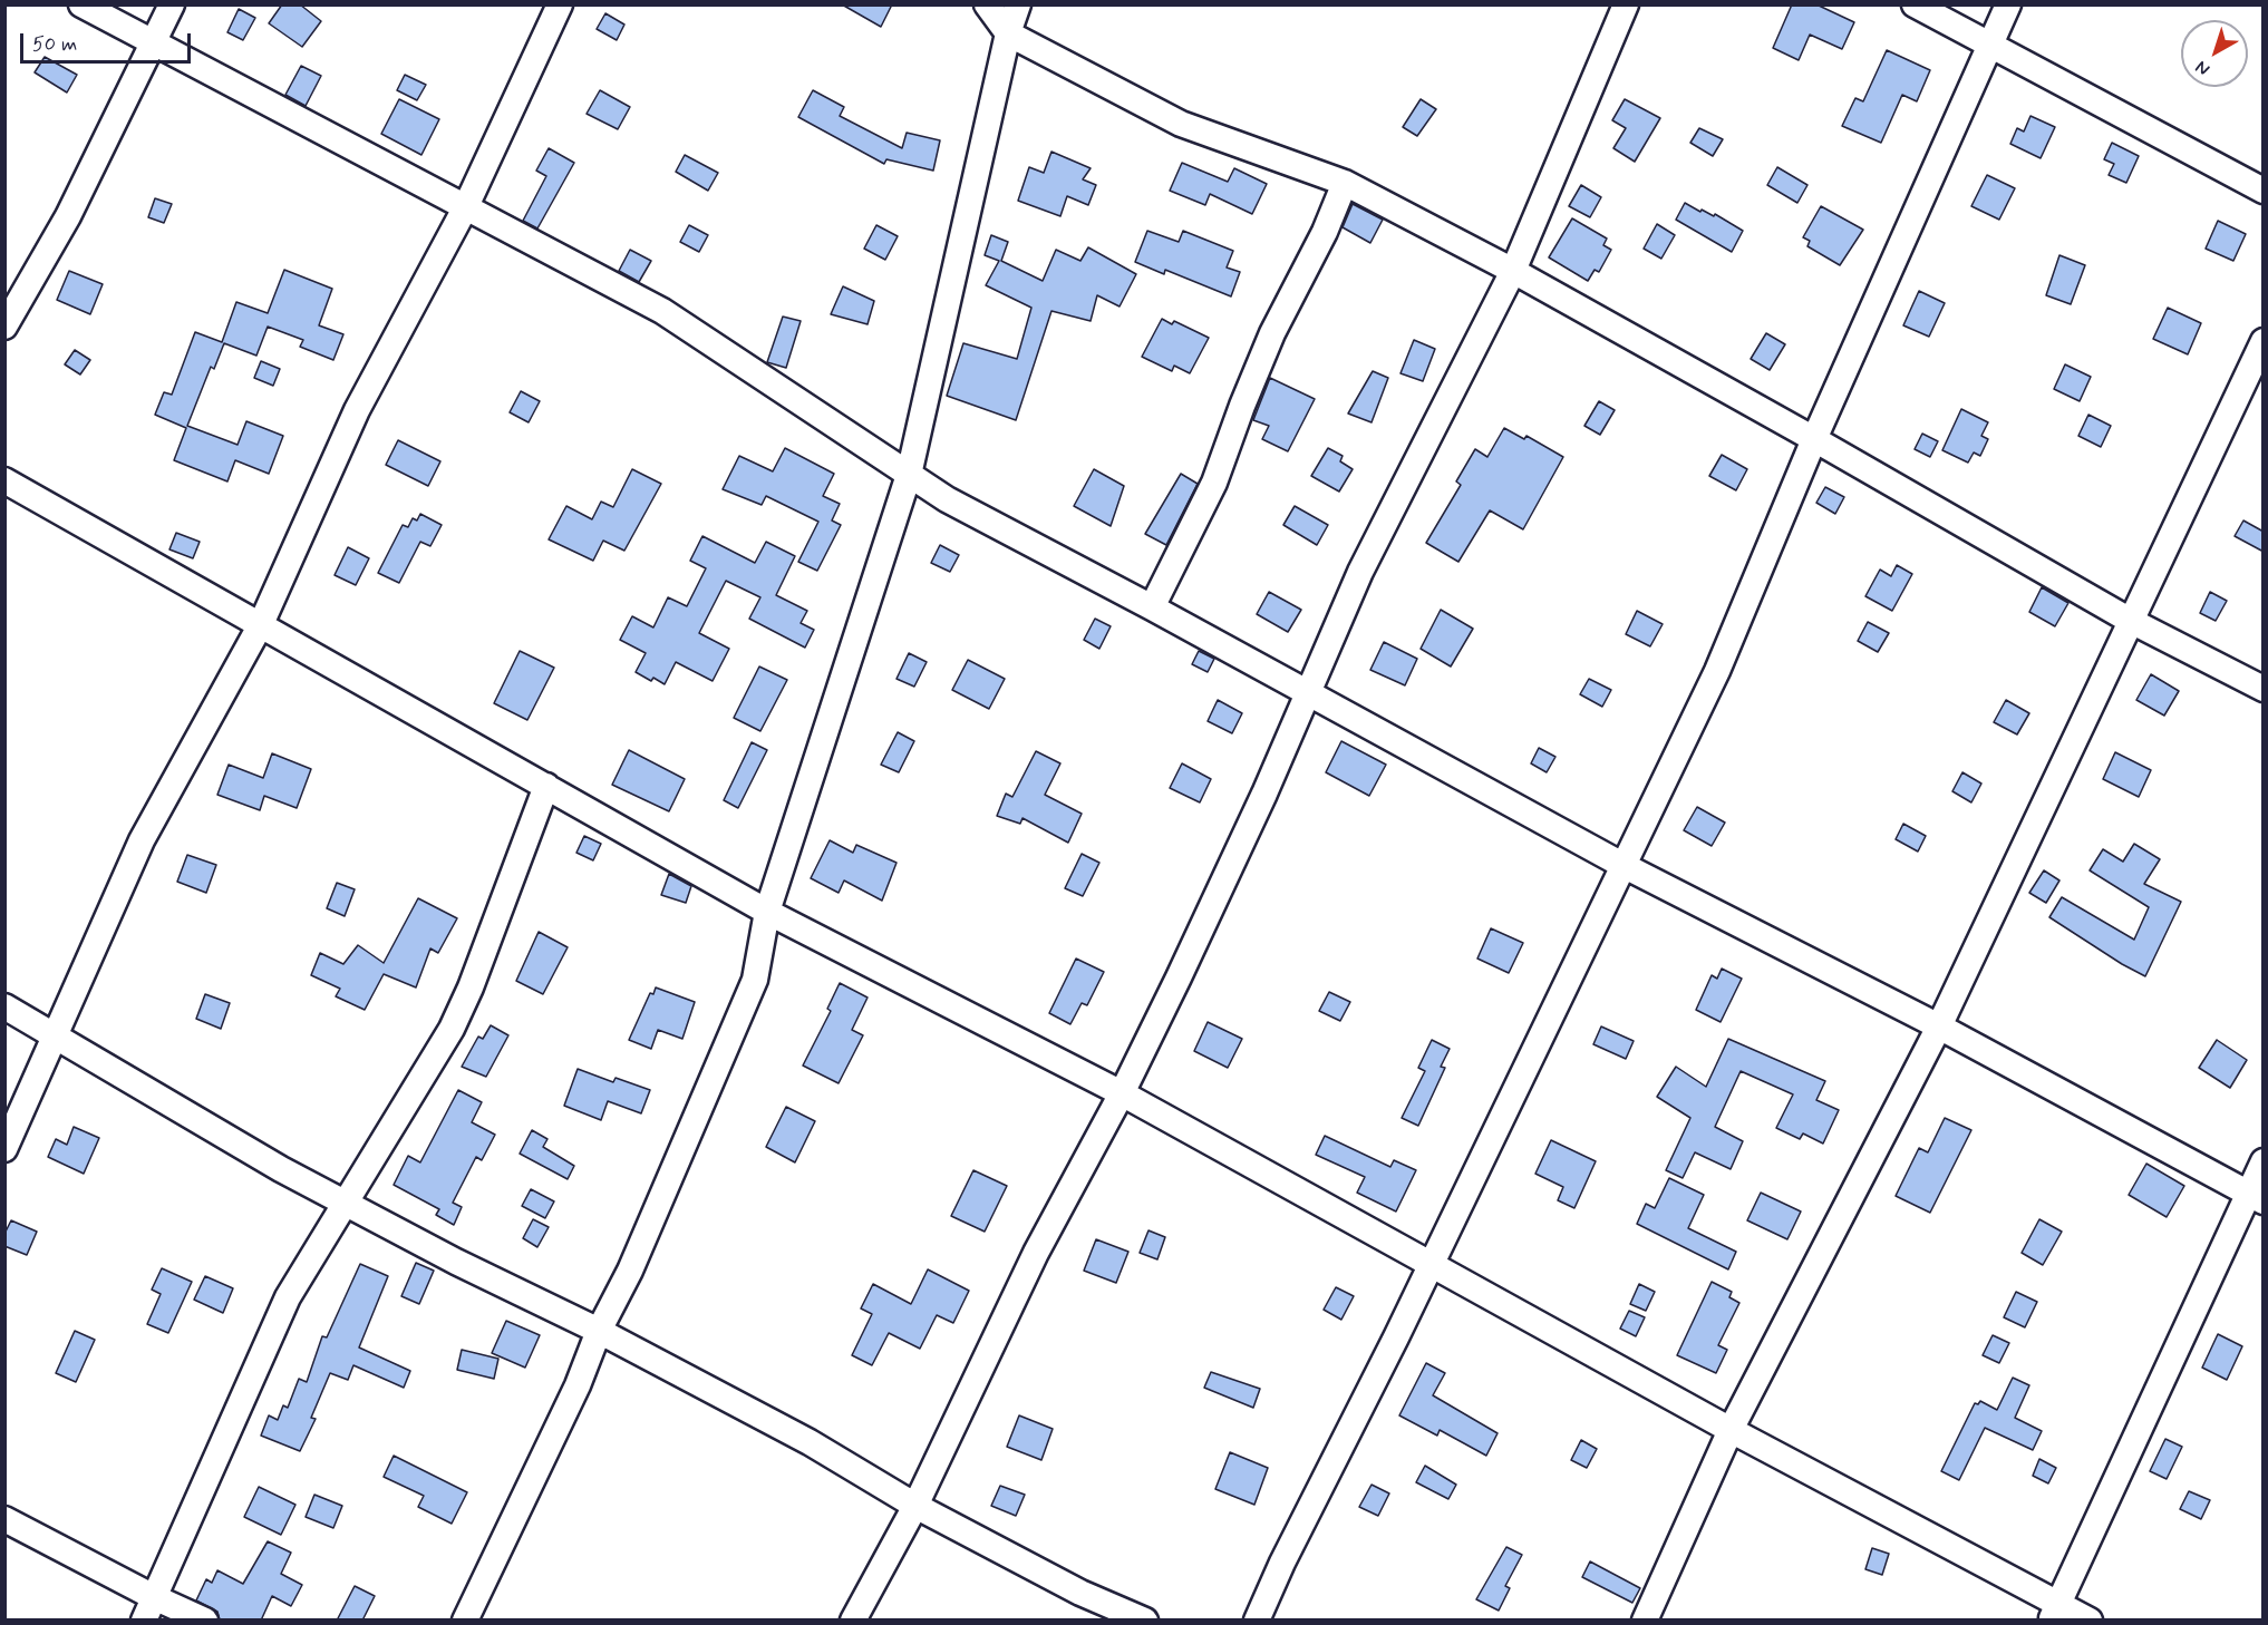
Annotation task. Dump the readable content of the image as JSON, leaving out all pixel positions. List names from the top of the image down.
{
  "scale_bar": "50 m",
  "north": "bottom left"
}
